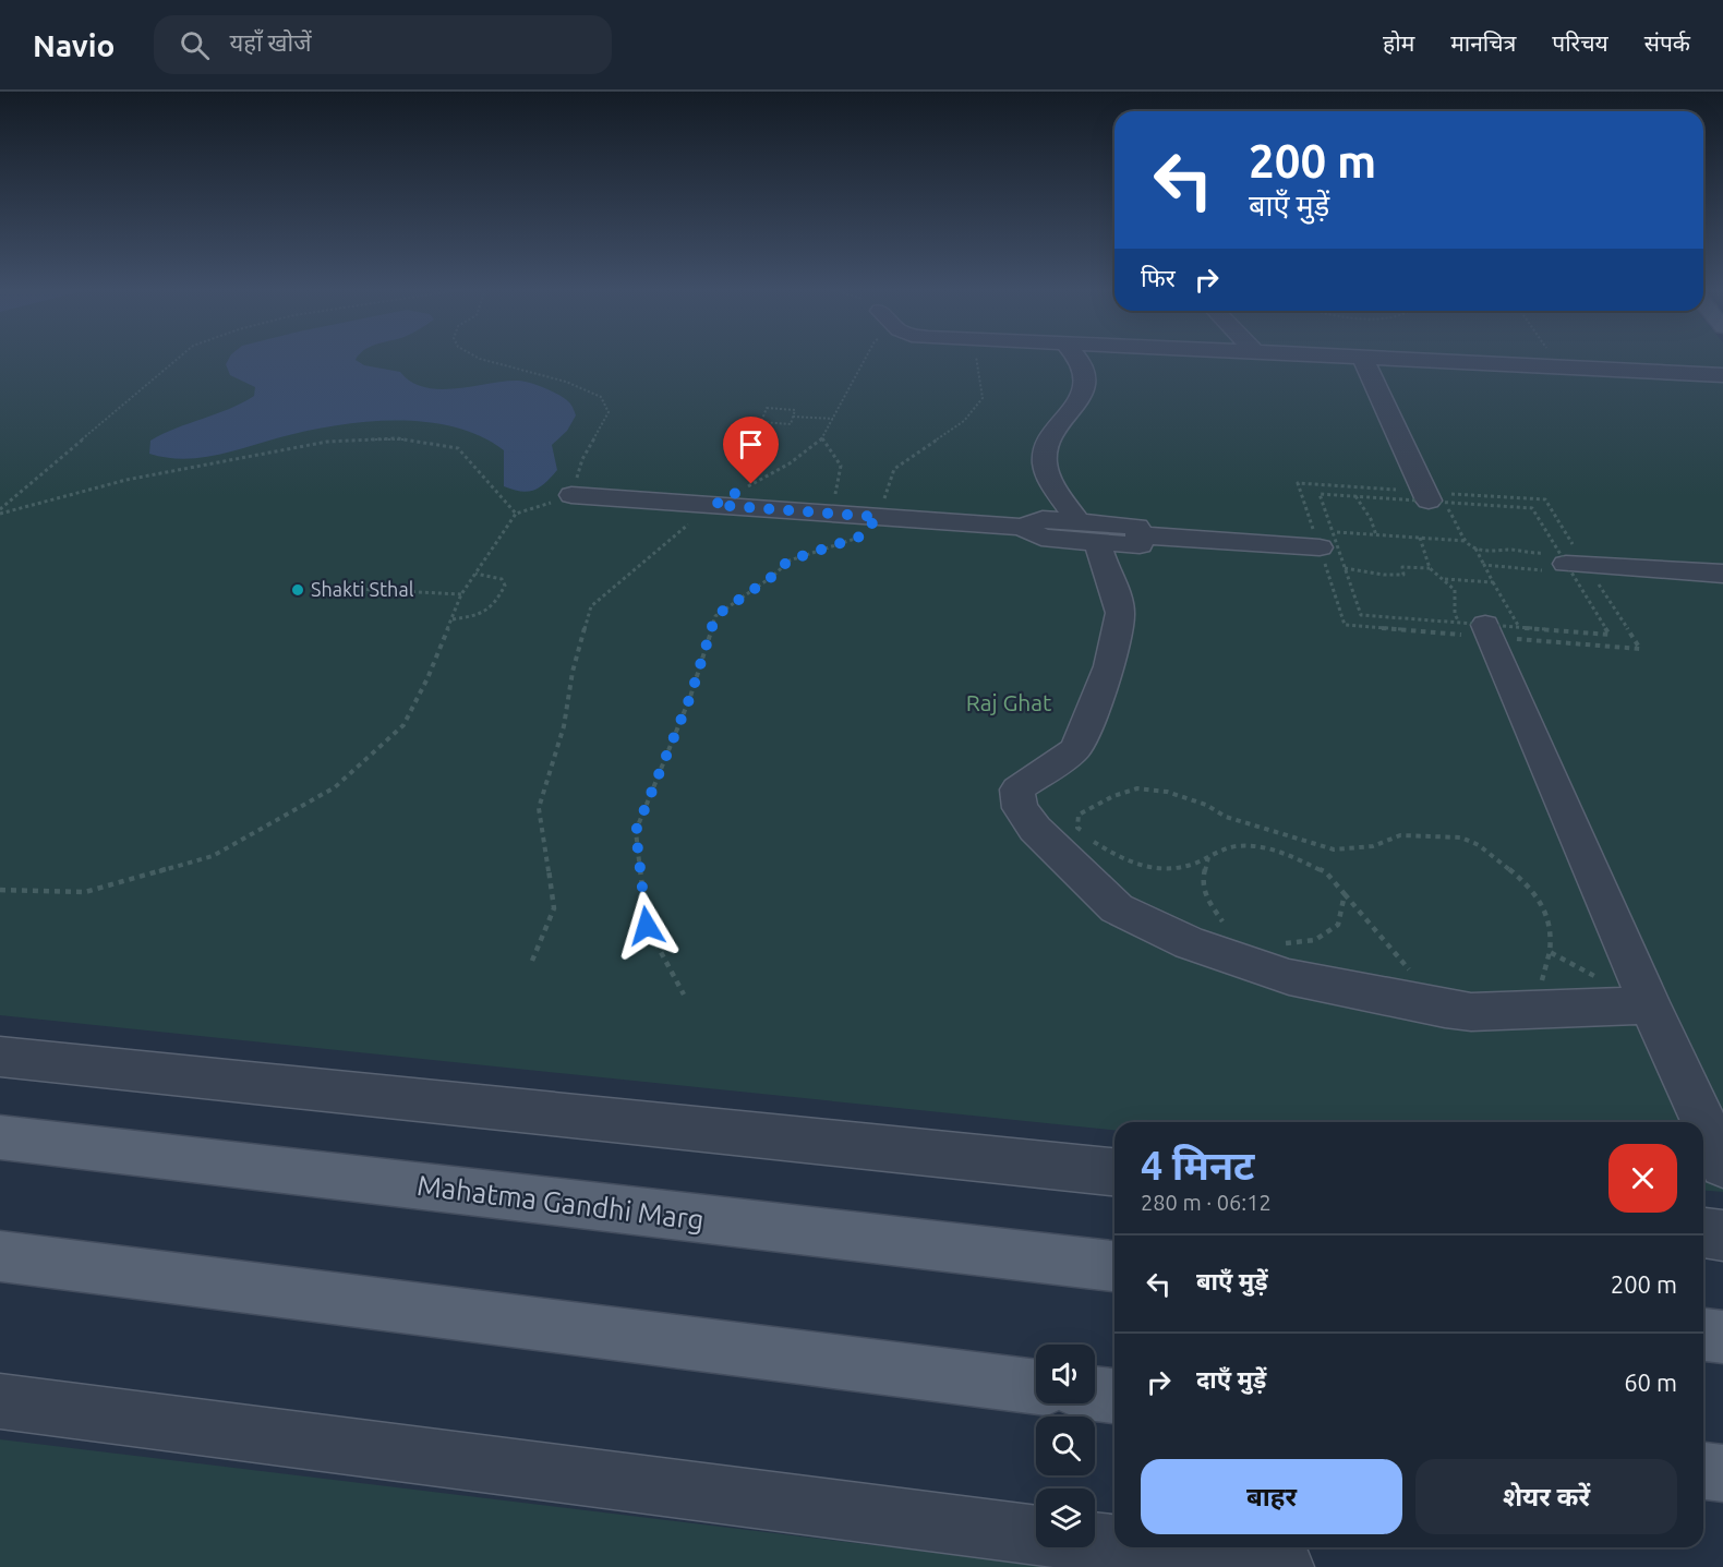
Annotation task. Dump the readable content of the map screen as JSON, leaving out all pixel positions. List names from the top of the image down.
{
  "streets": {
    "main road": ["Mahatma Gandhi Marg"]
  },
  "parks": ["Raj Ghat"],
  "places": ["Shakti Sthal"],
  "page": {
    "header": "Navio",
    "search": "यहाँ खोजें",
    "nav": [
      "होम",
      "मानचित्र",
      "परिचय",
      "संपर्क"
    ],
    "turn": ["200 m", "बाएँ मुड़ें"],
    "then": "फिर",
    "heading": ["4 मिनट", "280 m · 06:12"],
    "list": [
      {
        "name": "बाएँ मुड़ें",
        "value": "200 m"
      },
      {
        "name": "दाएँ मुड़ें",
        "value": "60 m"
      }
    ],
    "buttons": ["बाहर", "शेयर करें"]
  }
}
